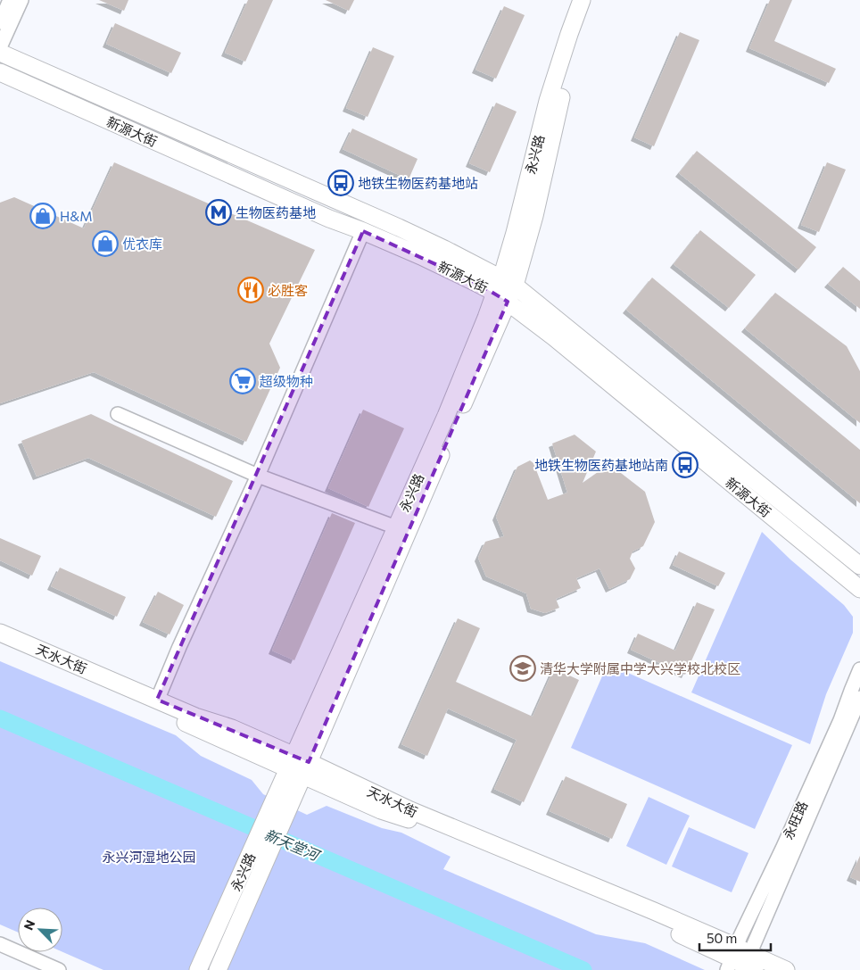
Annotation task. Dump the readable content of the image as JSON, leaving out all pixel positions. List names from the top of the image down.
{
  "streets": {
    "main road": ["新源大街", "永兴路", "天水大街"],
    "street": ["永旺路"]
  },
  "crossings": [
    ["新源大街", "永兴路"],
    ["永兴路", "天水大街"],
    ["天水大街", "永旺路"]
  ],
  "water": ["新天堂河"],
  "parks": ["永兴河湿地公园"],
  "places": {
    "bus stop": ["地铁生物医药基地站", "地铁生物医药基地站南"],
    "metro station": ["生物医药基地"],
    "shop": ["H&M", "优衣库"],
    "restaurant": ["必胜客"],
    "supermarket": ["超级物种"],
    "school or university": ["清华大学附属中学大兴学校北校区"]
  },
  "scale_bar": "50 m",
  "north": "top left"
}
